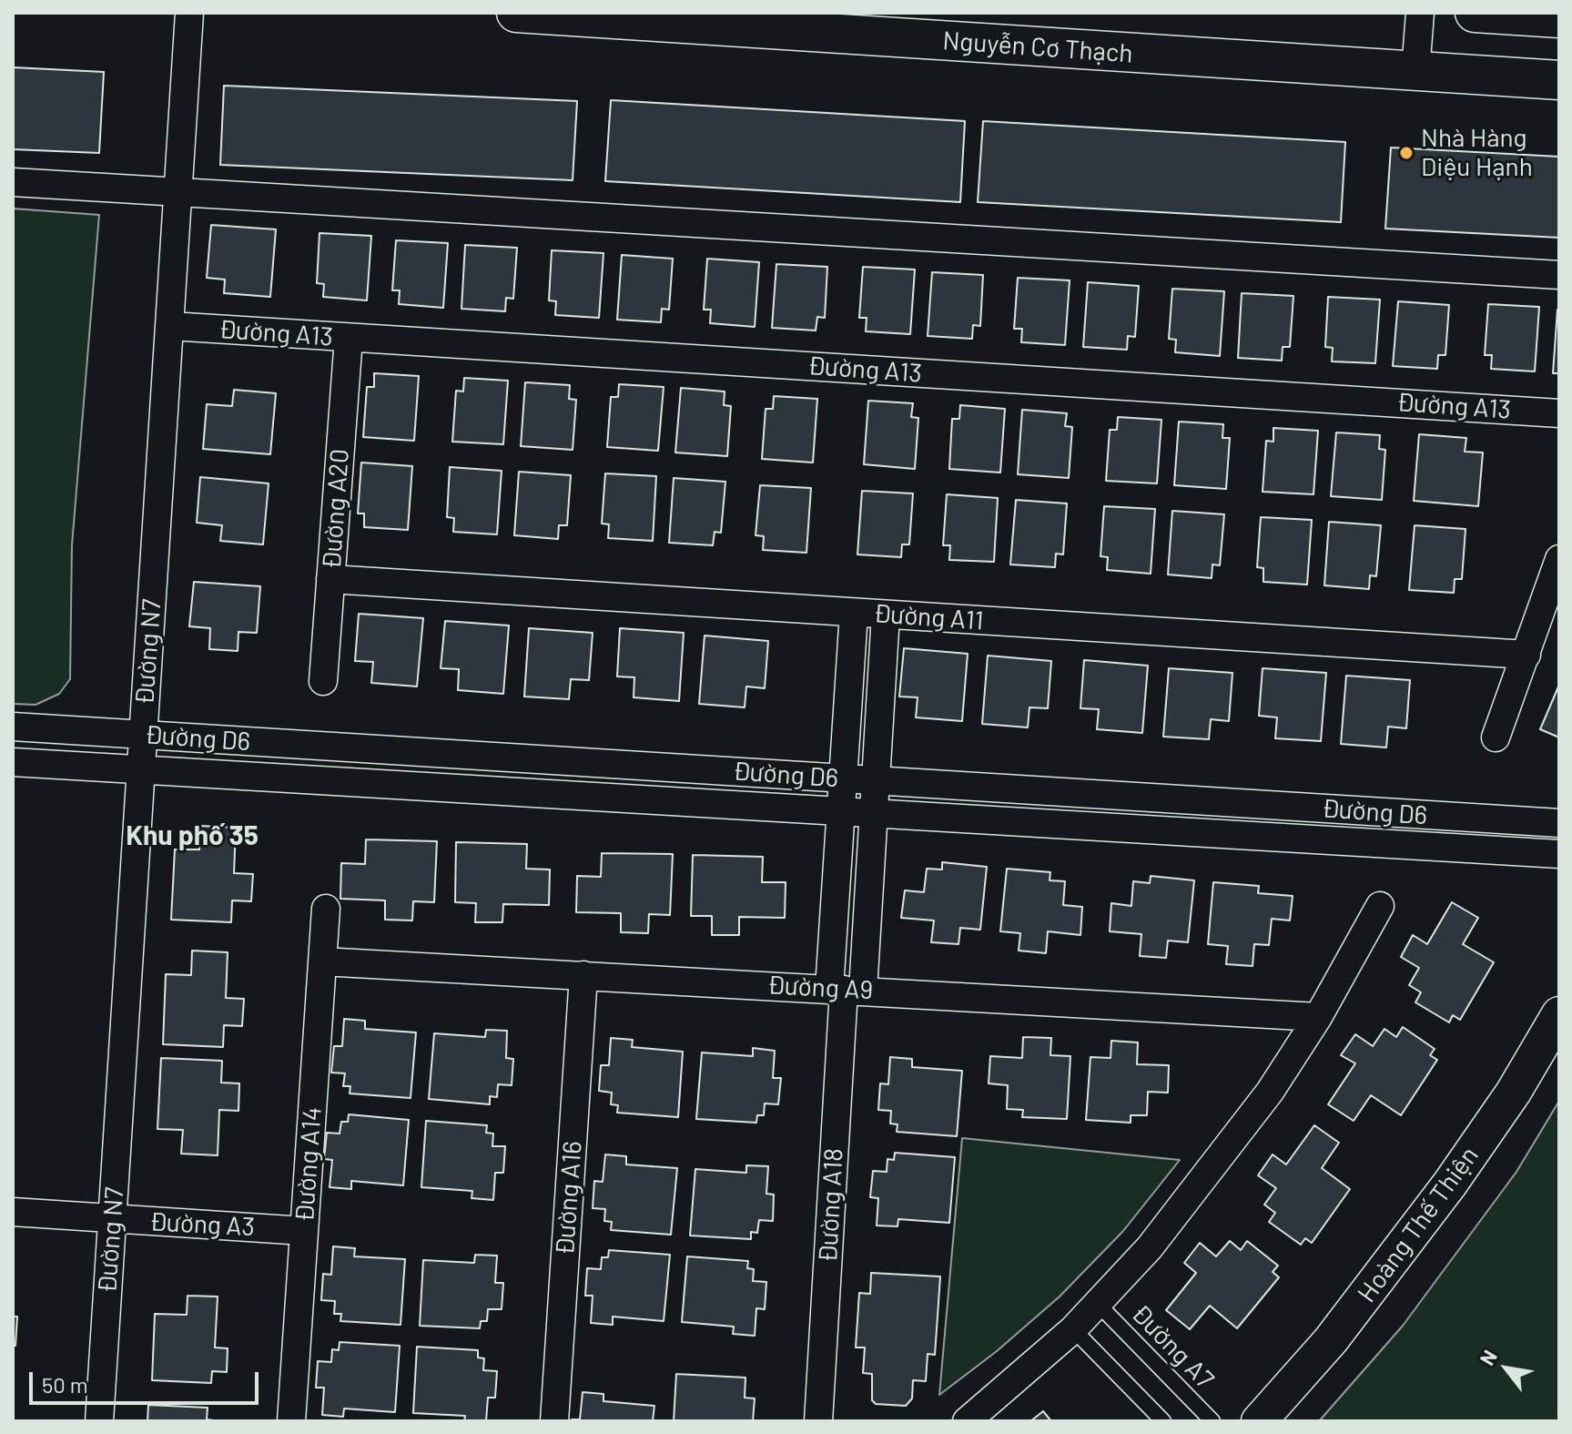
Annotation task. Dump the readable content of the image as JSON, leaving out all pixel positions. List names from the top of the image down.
{
  "streets": {
    "main road": ["Nguyễn Cơ Thạch"],
    "street": [
      "Đường A13",
      "Đường A20",
      "Đường A11",
      "Đường N7",
      "Đường D6",
      "Đường A9",
      "Đường A14",
      "Đường A16",
      "Đường A18",
      "Đường A3",
      "Hoàng Thế Thiện"
    ],
    "lane": ["Đường A7"]
  },
  "crossings": [
    ["Đường A13", "Đường A20"],
    ["Đường A13", "Đường N7"],
    ["Đường A20", "Đường A11"],
    ["Đường A11", "Đường A18"],
    ["Đường N7", "Đường D6"],
    ["Đường N7", "Đường A3"],
    ["Đường D6", "Đường A18"],
    ["Đường A9", "Đường A14"],
    ["Đường A9", "Đường A16"],
    ["Đường A9", "Đường A18"],
    ["Đường A14", "Đường A3"]
  ],
  "districts": ["Khu phố 35"],
  "places": ["Nhà Hàng Diệu Hạnh"],
  "scale_bar": "50 m",
  "north": "top left"
}
